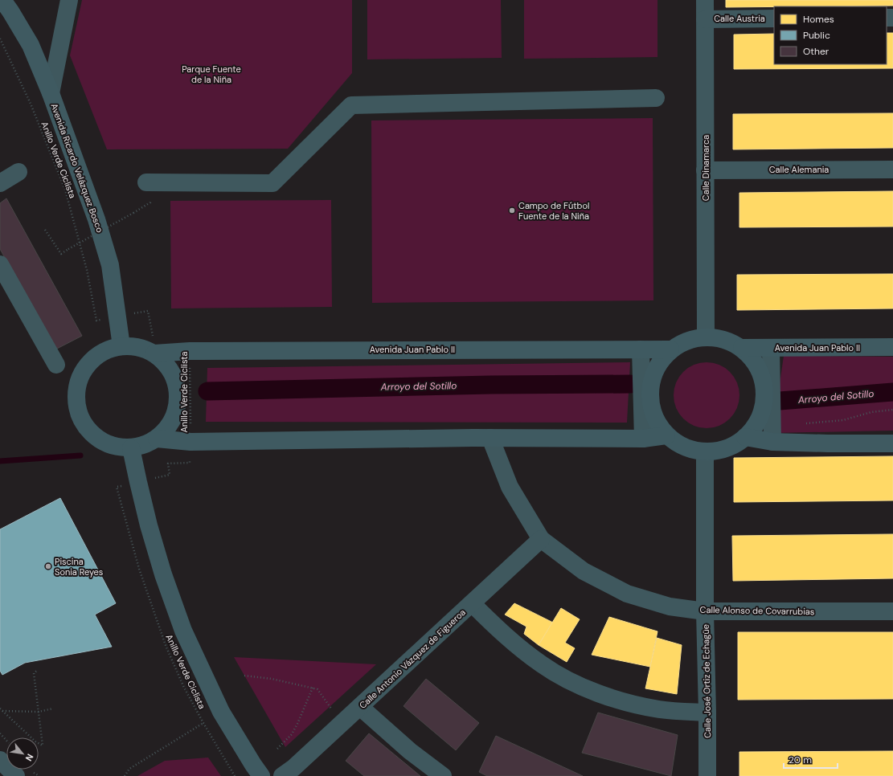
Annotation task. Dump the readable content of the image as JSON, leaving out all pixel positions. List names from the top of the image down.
{
  "streets": {
    "street": [
      "Calle Austria",
      "Avenida Ricardo Velázquez Bosco",
      "Calle Dinamarca",
      "Calle Alemania",
      "Avenida Juan Pablo II",
      "Calle Alonso de Covarrubias",
      "Calle Antonio Vázquez de Figueroa",
      "Calle José Ortiz de Echagüe"
    ],
    "path": ["Anillo Verde Ciclista"]
  },
  "crossings": [
    ["Calle Austria", "Calle Dinamarca"],
    ["Anillo Verde Ciclista", "Avenida Ricardo Velázquez Bosco"],
    ["Anillo Verde Ciclista", "Avenida Juan Pablo II"],
    ["Avenida Ricardo Velázquez Bosco", "Avenida Juan Pablo II"],
    ["Calle Dinamarca", "Calle Alemania"],
    ["Calle Alonso de Covarrubias", "Calle Antonio Vázquez de Figueroa"],
    ["Calle Alonso de Covarrubias", "Calle José Ortiz de Echagüe"]
  ],
  "water": ["Arroyo del Sotillo"],
  "parks": ["Parque Fuente de la Niña"],
  "places": ["Campo de Fútbol Fuente de la Niña", "Piscina Sonia Reyes"],
  "legend": ["Homes", "Public", "Other"],
  "scale_bar": "20 m",
  "north": "bottom right"
}
